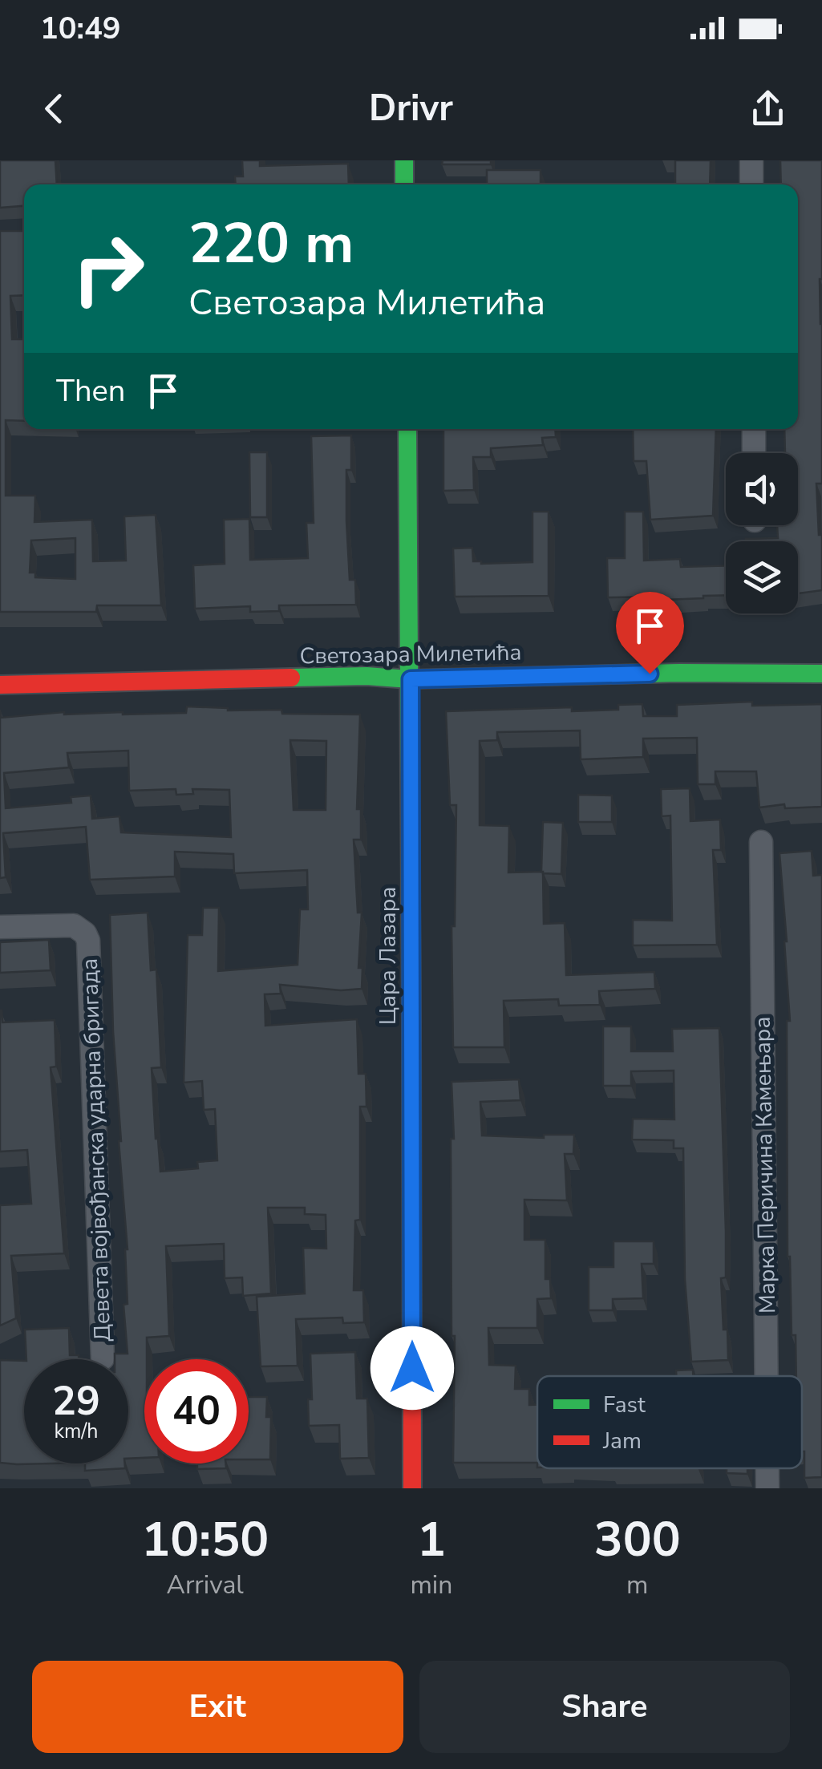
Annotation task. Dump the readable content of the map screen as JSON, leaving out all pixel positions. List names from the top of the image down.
{
  "streets": {
    "main road": ["Светозара Милетића", "Цара Лазара"],
    "street": ["Девета војвођанска ударна бригада", "Марка Перичина Камењара"]
  },
  "crossings": [
    ["Светозара Милетића", "Цара Лазара"]
  ],
  "legend": ["Fast", "Jam"],
  "page": {
    "status": "10:49",
    "header": "Drivr",
    "turn": ["220 m", "Светозара Милетића"],
    "then": "Then",
    "speed": "29 km/h",
    "limit": "40",
    "eta": [
      "10:50",
      "Arrival",
      "1",
      "min",
      "300",
      "m"
    ],
    "buttons": ["Exit", "Share"]
  }
}
